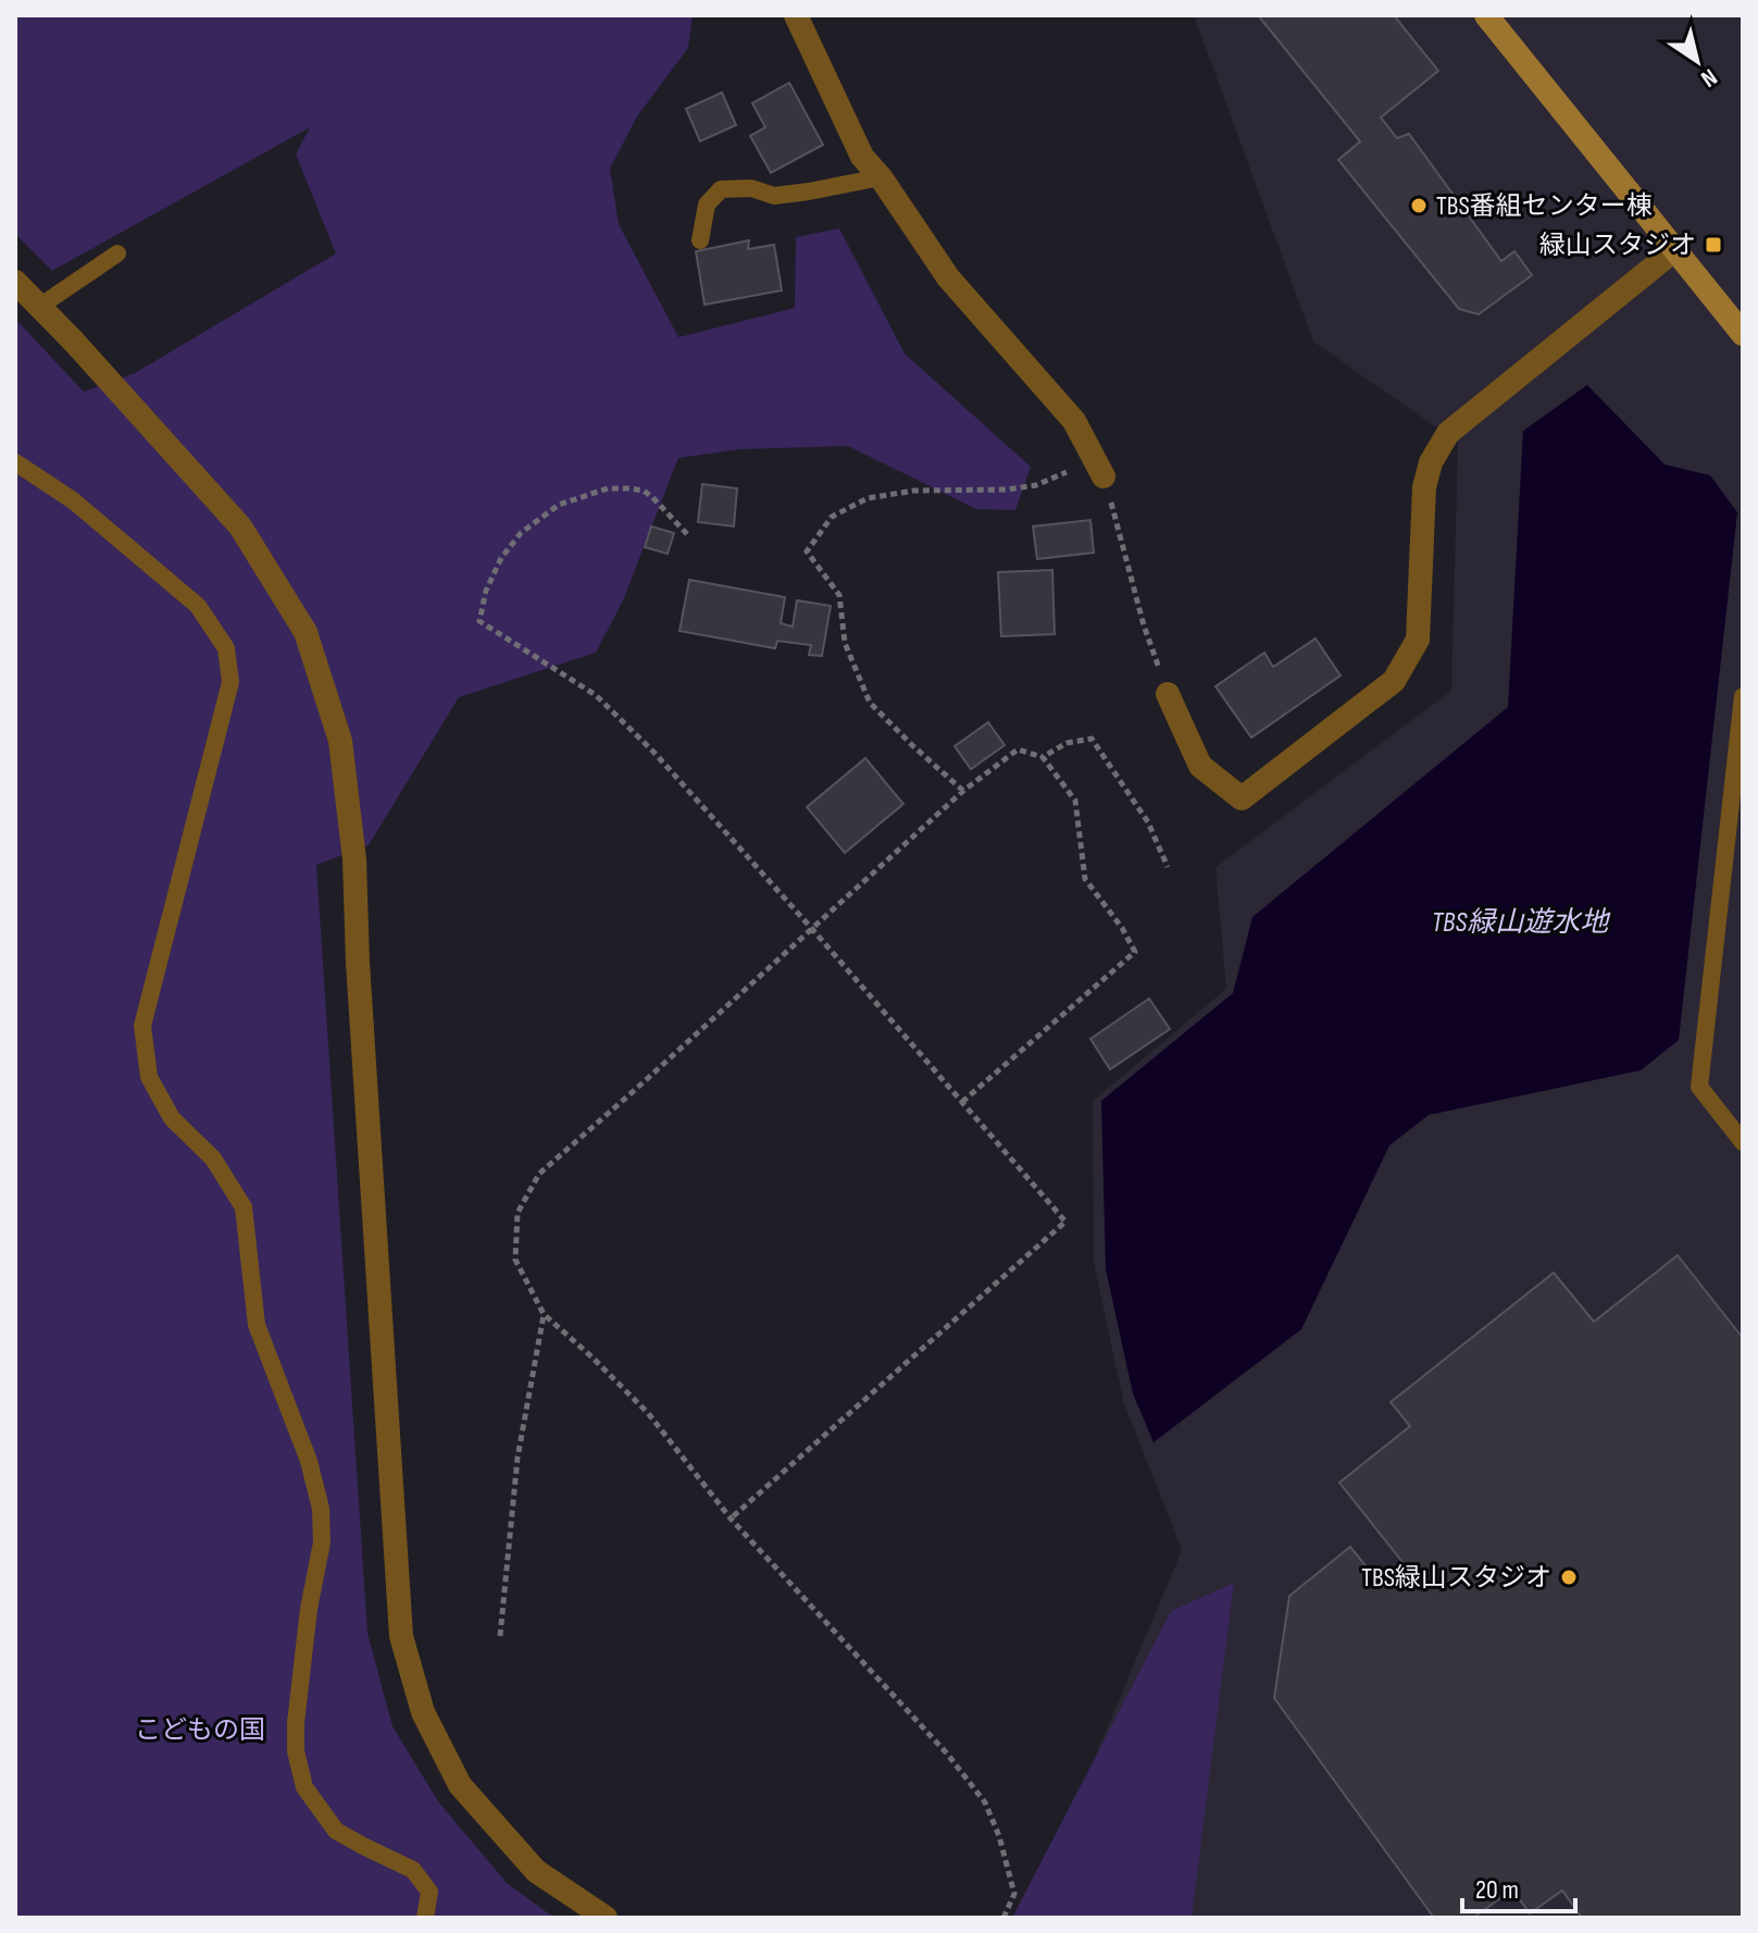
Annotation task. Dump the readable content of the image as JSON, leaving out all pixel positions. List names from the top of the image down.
{
  "water": ["TBS緑山遊水地"],
  "parks": ["こどもの国"],
  "places": {
    "other": ["TBS番組センター棟", "TBS緑山スタジオ"],
    "transit": ["緑山スタジオ"]
  },
  "scale_bar": "20 m",
  "north": "bottom right"
}
